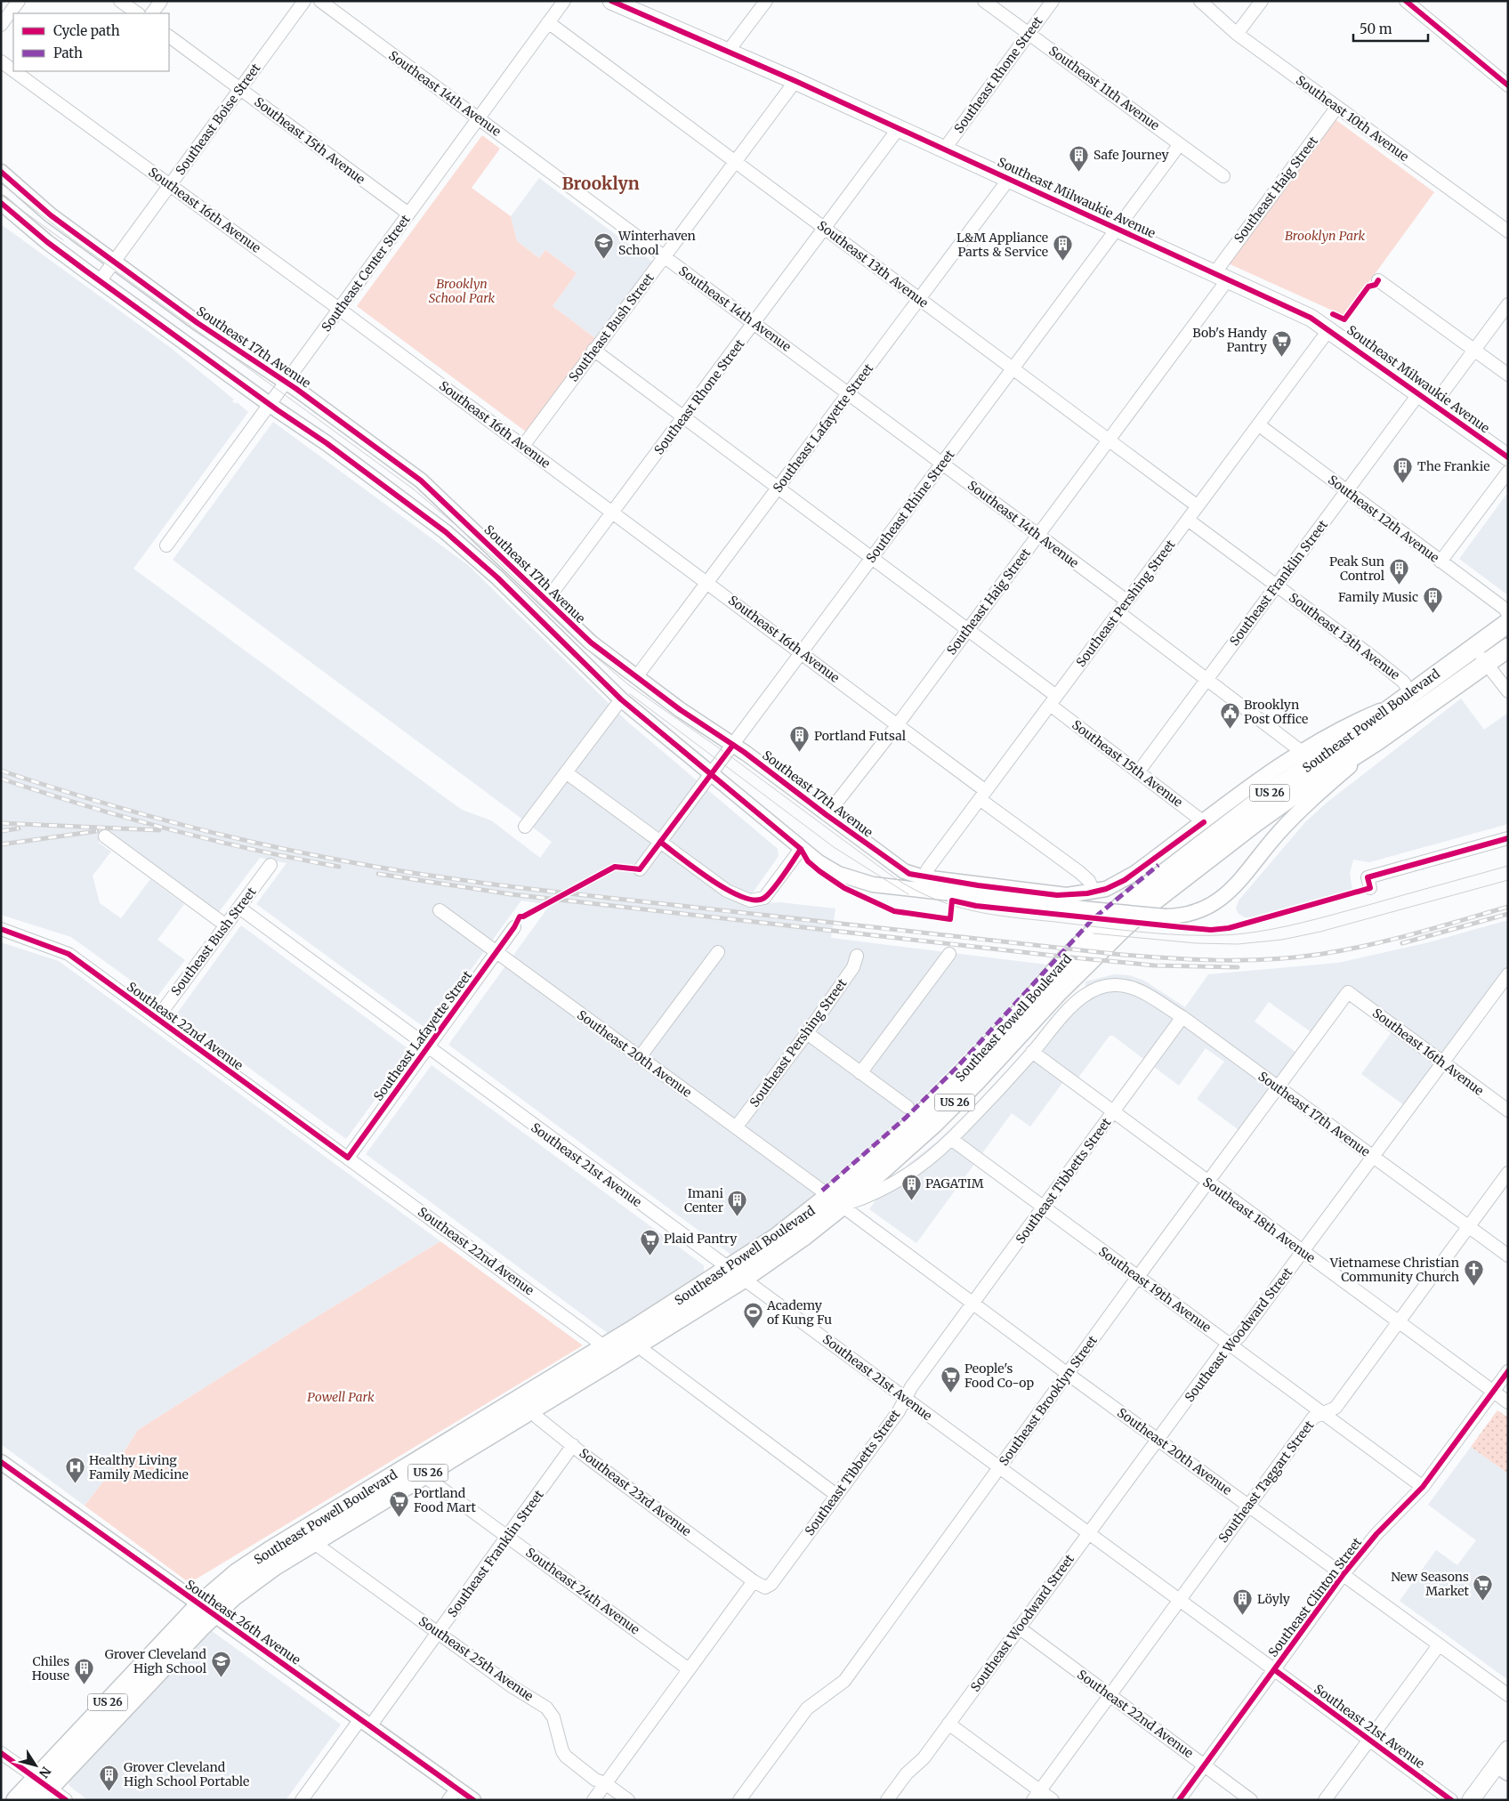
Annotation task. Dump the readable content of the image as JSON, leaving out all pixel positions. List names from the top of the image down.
{
  "streets": {
    "main road": ["Southeast Milwaukie Avenue", "Southeast Powell Boulevard", "US 26"],
    "street": [
      "Southeast Rhone Street",
      "Southeast 11th Avenue",
      "Southeast 14th Avenue",
      "Southeast 10th Avenue",
      "Southeast Boise Street",
      "Southeast 15th Avenue",
      "Southeast Haig Street",
      "Southeast 16th Avenue",
      "Southeast 13th Avenue",
      "Southeast Center Street",
      "Southeast Bush Street",
      "Southeast 17th Avenue",
      "Southeast Lafayette Street",
      "Southeast Rhine Street",
      "Southeast 12th Avenue",
      "Southeast Franklin Street",
      "Southeast Pershing Street",
      "Southeast 22nd Avenue",
      "Southeast 20th Avenue",
      "Southeast 21st Avenue",
      "Southeast Tibbetts Street",
      "Southeast 18th Avenue",
      "Southeast 19th Avenue",
      "Southeast Woodward Street",
      "Southeast Brooklyn Street",
      "Southeast Taggart Street",
      "Southeast 23rd Avenue",
      "Southeast 24th Avenue",
      "Southeast Clinton Street",
      "Southeast 26th Avenue",
      "Southeast 25th Avenue"
    ]
  },
  "crossings": [
    ["Southeast Rhone Street", "Southeast 11th Avenue"],
    ["Southeast Rhone Street", "Southeast 14th Avenue"],
    ["Southeast Rhone Street", "Southeast 15th Avenue"],
    ["Southeast Rhone Street", "Southeast Milwaukie Avenue"],
    ["Southeast Rhone Street", "Southeast 16th Avenue"],
    ["Southeast Rhone Street", "Southeast 13th Avenue"],
    ["Southeast Rhone Street", "Southeast 17th Avenue"],
    ["Southeast 11th Avenue", "Southeast Rhine Street"],
    ["Southeast 14th Avenue", "Southeast Haig Street"],
    ["Southeast 14th Avenue", "Southeast Center Street"],
    ["Southeast 14th Avenue", "Southeast Bush Street"],
    ["Southeast 14th Avenue", "Southeast Lafayette Street"],
    ["Southeast 14th Avenue", "Southeast Rhine Street"],
    ["Southeast 14th Avenue", "Southeast Pershing Street"],
    ["Southeast 10th Avenue", "Southeast Haig Street"],
    ["Southeast Boise Street", "Southeast 15th Avenue"],
    ["Southeast Boise Street", "Southeast 16th Avenue"],
    ["Southeast Boise Street", "Southeast 17th Avenue"],
    ["Southeast 15th Avenue", "Southeast Haig Street"],
    ["Southeast 15th Avenue", "Southeast Center Street"],
    ["Southeast 15th Avenue", "Southeast Bush Street"],
    ["Southeast 15th Avenue", "Southeast 17th Avenue"],
    ["Southeast 15th Avenue", "Southeast Lafayette Street"],
    ["Southeast 15th Avenue", "Southeast Rhine Street"],
    ["Southeast 15th Avenue", "Southeast Franklin Street"],
    ["Southeast 15th Avenue", "Southeast Pershing Street"],
    ["Southeast Haig Street", "Southeast Milwaukie Avenue"],
    ["Southeast Haig Street", "Southeast 16th Avenue"],
    ["Southeast Haig Street", "Southeast 13th Avenue"],
    ["Southeast Haig Street", "Southeast 17th Avenue"],
    ["Southeast Milwaukie Avenue", "Southeast Bush Street"],
    ["Southeast Milwaukie Avenue", "Southeast Lafayette Street"],
    ["Southeast Milwaukie Avenue", "Southeast Rhine Street"],
    ["Southeast Milwaukie Avenue", "Southeast Franklin Street"],
    ["Southeast Milwaukie Avenue", "Southeast Pershing Street"],
    ["Southeast 16th Avenue", "Southeast Center Street"],
    ["Southeast 16th Avenue", "Southeast Bush Street"],
    ["Southeast 16th Avenue", "Southeast 17th Avenue"],
    ["Southeast 16th Avenue", "Southeast Lafayette Street"],
    ["Southeast 16th Avenue", "Southeast Rhine Street"],
    ["Southeast 16th Avenue", "Southeast Pershing Street"],
    ["Southeast 16th Avenue", "Southeast Woodward Street"],
    ["Southeast 16th Avenue", "Southeast Brooklyn Street"],
    ["Southeast 13th Avenue", "Southeast Center Street"],
    ["Southeast 13th Avenue", "Southeast Bush Street"],
    ["Southeast 13th Avenue", "Southeast 17th Avenue"],
    ["Southeast 13th Avenue", "Southeast Lafayette Street"],
    ["Southeast 13th Avenue", "Southeast Rhine Street"],
    ["Southeast 13th Avenue", "Southeast Franklin Street"],
    ["Southeast 13th Avenue", "Southeast Pershing Street"],
    ["Southeast 13th Avenue", "Southeast Powell Boulevard"],
    ["Southeast Center Street", "Southeast 17th Avenue"],
    ["Southeast Bush Street", "Southeast 22nd Avenue"],
    ["Southeast Bush Street", "Southeast 21st Avenue"],
    ["Southeast 17th Avenue", "Southeast Lafayette Street"],
    ["Southeast 17th Avenue", "Southeast Rhine Street"],
    ["Southeast 17th Avenue", "Southeast Pershing Street"],
    ["Southeast 17th Avenue", "Southeast Powell Boulevard"],
    ["Southeast 17th Avenue", "Southeast Tibbetts Street"],
    ["Southeast 17th Avenue", "Southeast 18th Avenue"],
    ["Southeast 17th Avenue", "Southeast Woodward Street"],
    ["Southeast 17th Avenue", "Southeast Brooklyn Street"],
    ["Southeast 17th Avenue", "Southeast Taggart Street"],
    ["Southeast Lafayette Street", "Southeast 22nd Avenue"],
    ["Southeast Lafayette Street", "Southeast 20th Avenue"],
    ["Southeast Lafayette Street", "Southeast 21st Avenue"],
    ["Southeast 12th Avenue", "Southeast Franklin Street"],
    ["Southeast 12th Avenue", "Southeast Pershing Street"],
    ["Southeast Franklin Street", "Southeast 23rd Avenue"],
    ["Southeast Franklin Street", "Southeast 24th Avenue"],
    ["Southeast Franklin Street", "Southeast 26th Avenue"],
    ["Southeast Franklin Street", "Southeast 25th Avenue"],
    ["Southeast Pershing Street", "Southeast 20th Avenue"],
    ["Southeast Powell Boulevard", "Southeast 22nd Avenue"],
    ["Southeast Powell Boulevard", "Southeast 20th Avenue"],
    ["Southeast Powell Boulevard", "Southeast 21st Avenue"],
    ["Southeast Powell Boulevard", "Southeast 23rd Avenue"],
    ["Southeast Powell Boulevard", "Southeast 24th Avenue"],
    ["Southeast Powell Boulevard", "Southeast 26th Avenue"],
    ["Southeast Powell Boulevard", "Southeast 25th Avenue"],
    ["Southeast 22nd Avenue", "Southeast Woodward Street"],
    ["Southeast 22nd Avenue", "Southeast Taggart Street"],
    ["Southeast 22nd Avenue", "Southeast Clinton Street"],
    ["Southeast 20th Avenue", "Southeast Tibbetts Street"],
    ["Southeast 20th Avenue", "Southeast Woodward Street"],
    ["Southeast 20th Avenue", "Southeast Brooklyn Street"],
    ["Southeast 20th Avenue", "Southeast Taggart Street"],
    ["Southeast 20th Avenue", "Southeast Clinton Street"],
    ["Southeast 21st Avenue", "Southeast Tibbetts Street"],
    ["Southeast 21st Avenue", "Southeast Woodward Street"],
    ["Southeast 21st Avenue", "Southeast Brooklyn Street"],
    ["Southeast 21st Avenue", "Southeast Taggart Street"],
    ["Southeast 21st Avenue", "Southeast Clinton Street"],
    ["Southeast Tibbetts Street", "Southeast 18th Avenue"],
    ["Southeast Tibbetts Street", "Southeast 19th Avenue"],
    ["Southeast Tibbetts Street", "Southeast 23rd Avenue"],
    ["Southeast 18th Avenue", "Southeast Woodward Street"],
    ["Southeast 18th Avenue", "Southeast Brooklyn Street"],
    ["Southeast 18th Avenue", "Southeast Taggart Street"],
    ["Southeast 18th Avenue", "Southeast Clinton Street"],
    ["Southeast 19th Avenue", "Southeast Woodward Street"],
    ["Southeast 19th Avenue", "Southeast Brooklyn Street"],
    ["Southeast 19th Avenue", "Southeast Taggart Street"],
    ["Southeast 19th Avenue", "Southeast Clinton Street"]
  ],
  "districts": ["Brooklyn"],
  "parks": ["Brooklyn Park", "Brooklyn School Park", "Powell Park"],
  "places": {
    "building": [
      "Safe Journey",
      "L&M Appliance Parts & Service",
      "The Frankie",
      "Peak Sun Control",
      "Family Music",
      "Portland Futsal",
      "PAGATIM",
      "Imani Center",
      "Löyly",
      "Chiles House",
      "Grover Cleveland High School Portable"
    ],
    "school or university": ["Winterhaven School", "Grover Cleveland High School"],
    "supermarket": [
      "Bob's Handy Pantry",
      "Plaid Pantry",
      "People's Food Co-op",
      "Portland Food Mart",
      "New Seasons Market"
    ],
    "public building": ["Brooklyn Post Office"],
    "church": ["Vietnamese Christian Community Church"],
    "sports": ["Academy of Kung Fu"],
    "hospital": ["Healthy Living Family Medicine"]
  },
  "legend": ["Cycle path", "Path"],
  "scale_bar": "50 m",
  "north": "bottom right"
}
